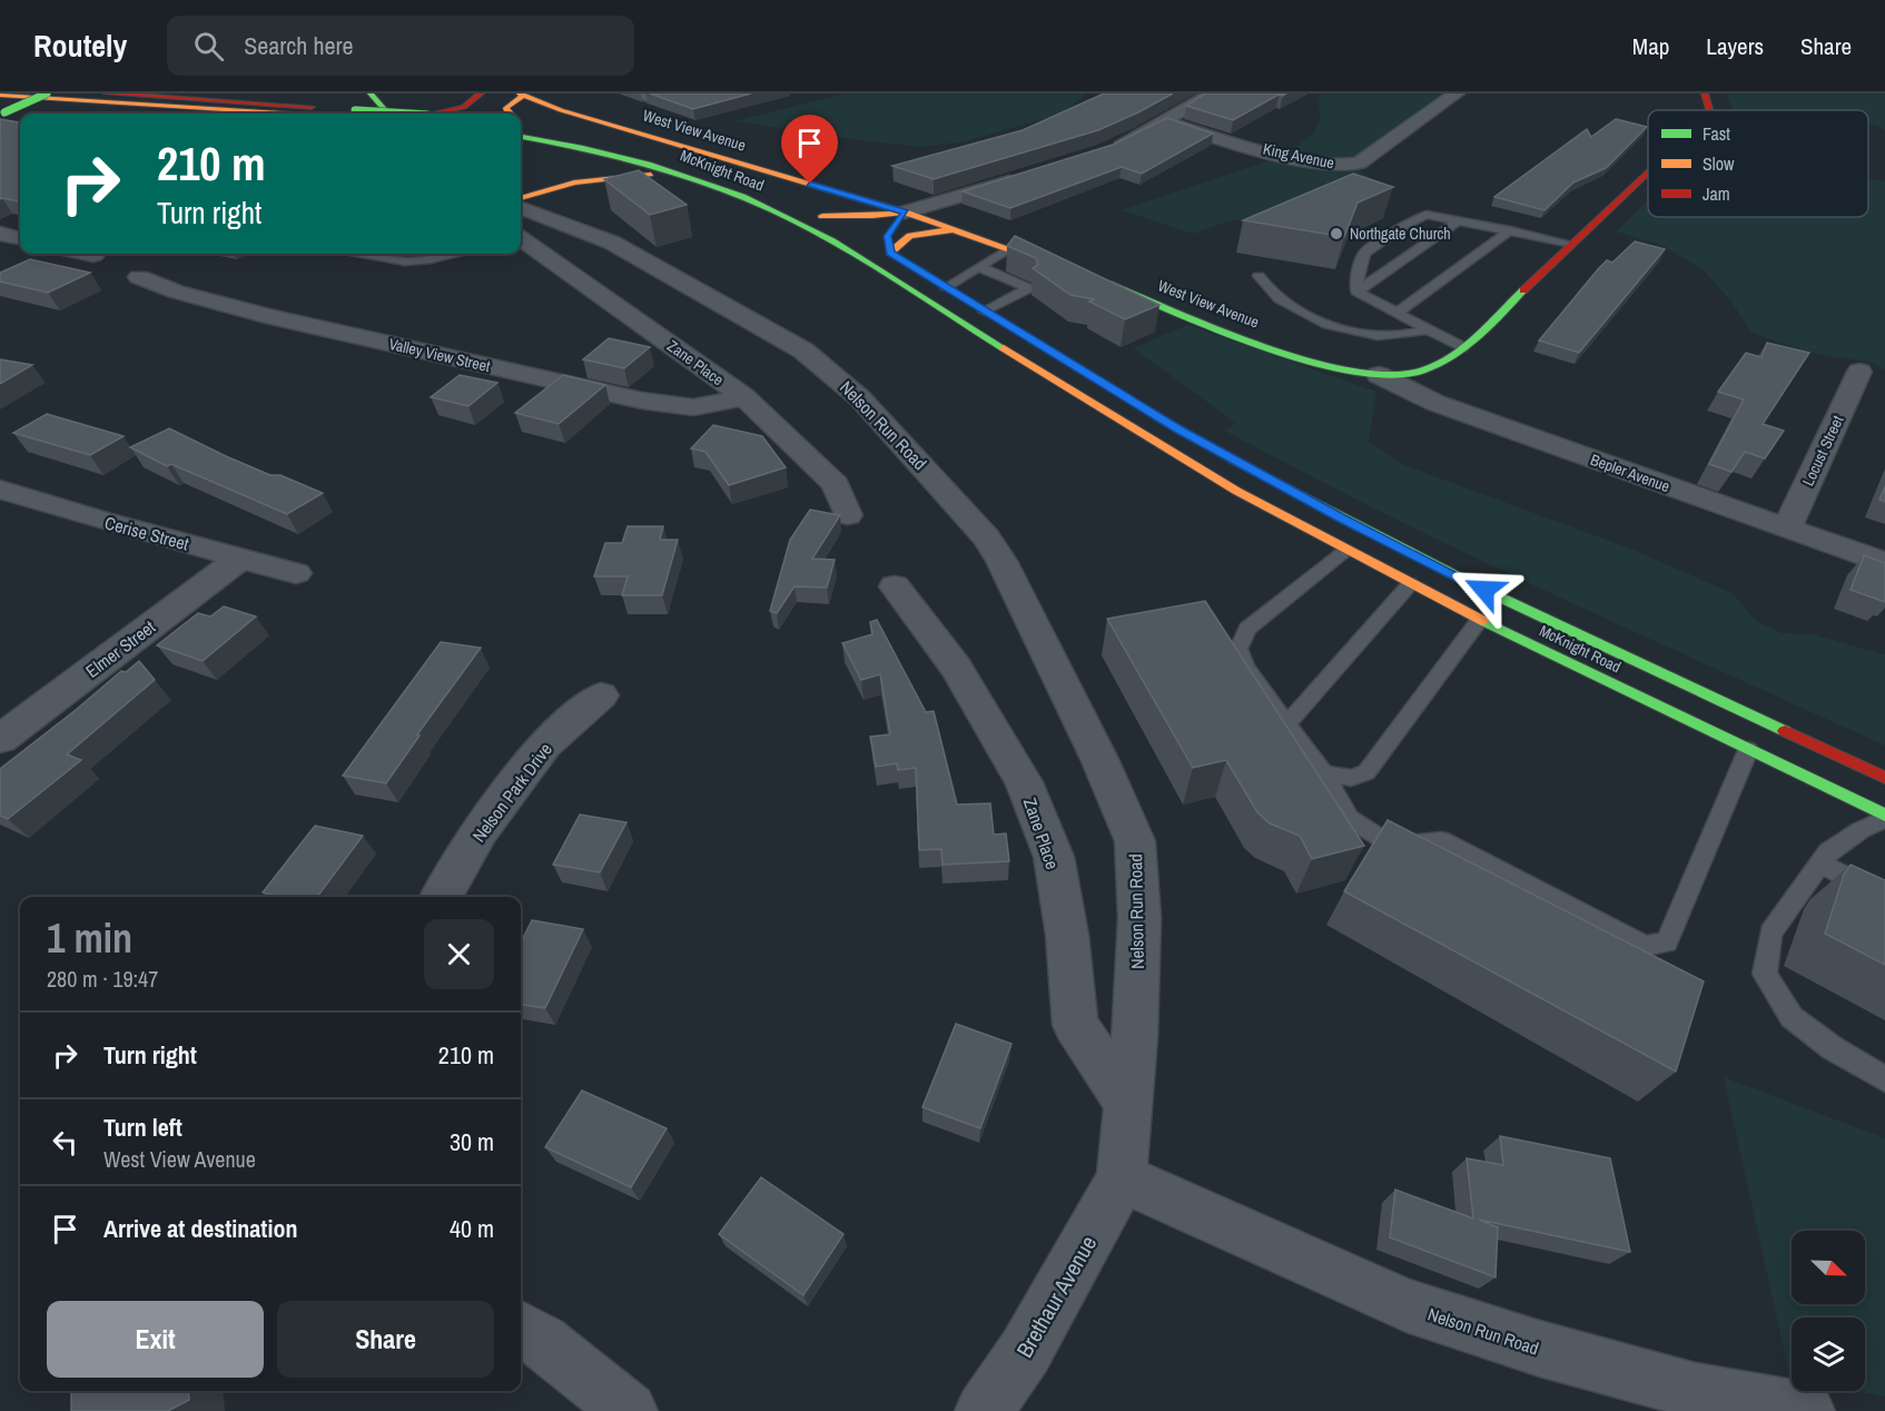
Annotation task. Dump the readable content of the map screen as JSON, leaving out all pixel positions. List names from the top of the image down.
{
  "streets": {
    "main road": ["West View Avenue", "McKnight Road"],
    "street": [
      "King Avenue",
      "Valley View Street",
      "Zane Place",
      "Nelson Run Road",
      "Locust Street",
      "Bepler Avenue",
      "Cerise Street",
      "Elmer Street",
      "Nelson Park Drive",
      "Brethaur Avenue"
    ]
  },
  "crossings": [
    ["West View Avenue", "Bepler Avenue"],
    ["Valley View Street", "Zane Place"],
    ["Zane Place", "Nelson Run Road"],
    ["Nelson Run Road", "Brethaur Avenue"],
    ["Locust Street", "Bepler Avenue"],
    ["Cerise Street", "Elmer Street"]
  ],
  "places": ["Northgate Church"],
  "legend": ["Fast", "Slow", "Jam"],
  "north": "bottom right",
  "page": {
    "header": "Routely",
    "search": "Search here",
    "nav": ["Map", "Layers", "Share"],
    "turn": ["210 m", "Turn right"],
    "heading": ["1 min", "280 m · 19:47"],
    "list": [
      {
        "name": "Turn right",
        "value": "210 m"
      },
      {
        "name": "Turn left",
        "note": "West View Avenue",
        "value": "30 m"
      },
      {
        "name": "Arrive at destination",
        "value": "40 m"
      }
    ],
    "buttons": ["Exit", "Share"]
  }
}
